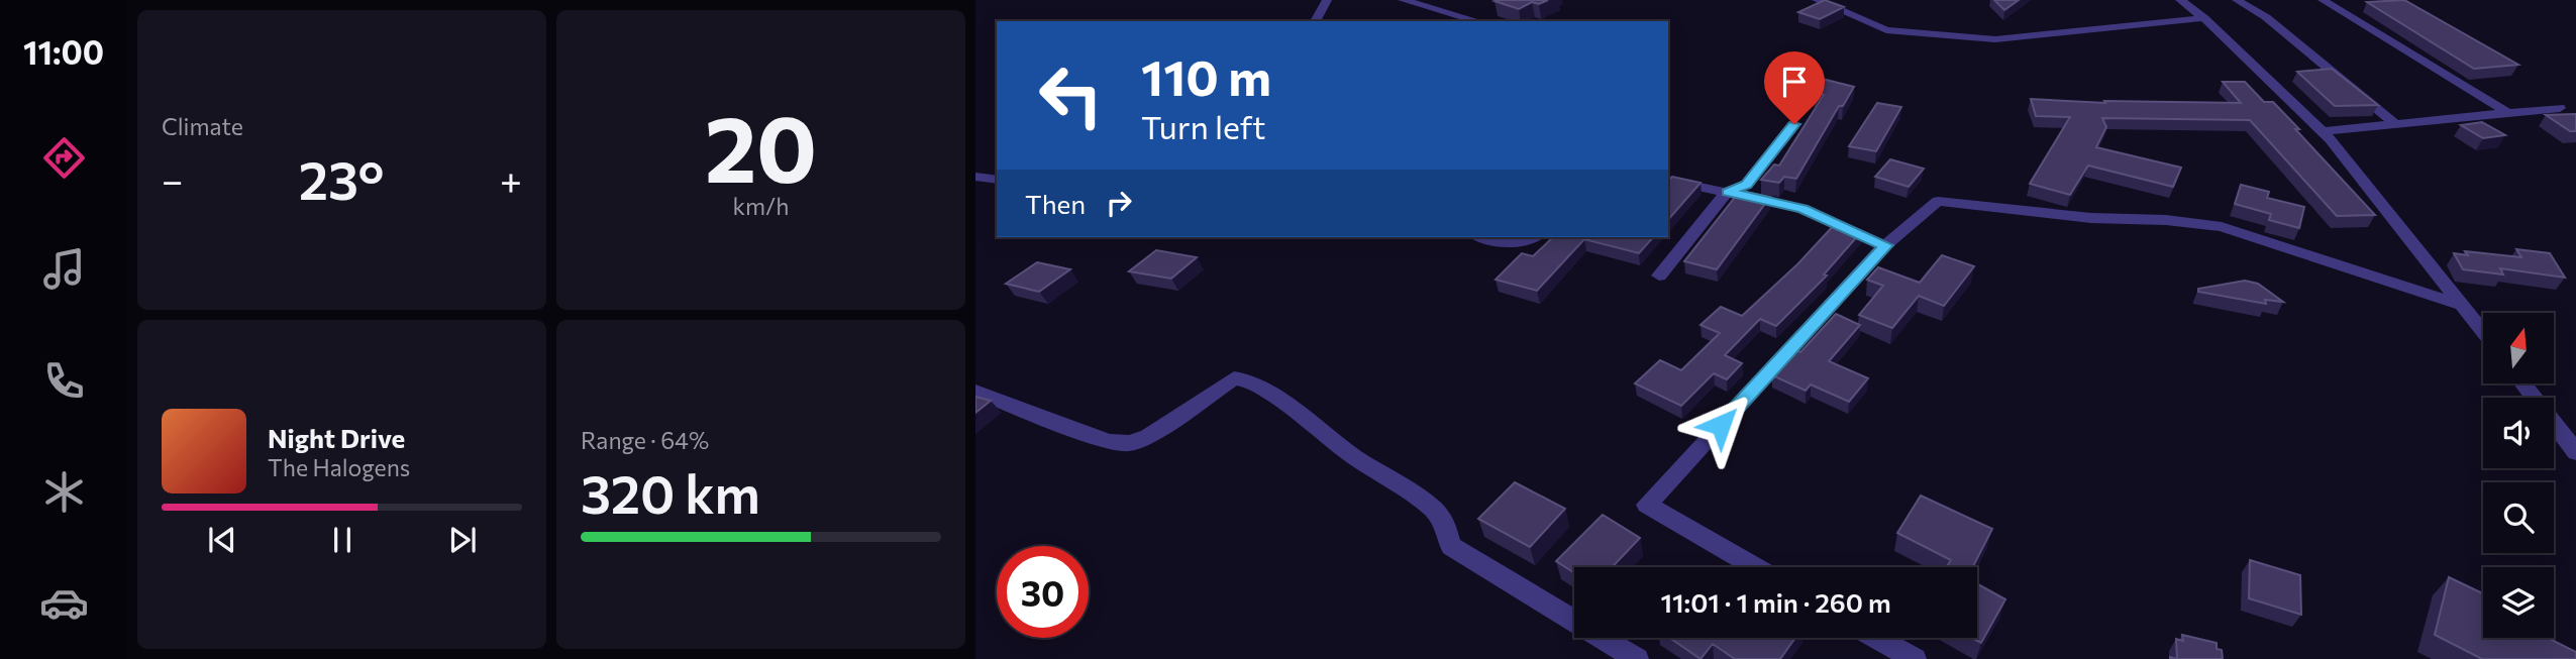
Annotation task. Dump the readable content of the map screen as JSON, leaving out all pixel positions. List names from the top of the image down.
{
  "north": "top",
  "page": {
    "tabs": "11:00",
    "tile": [
      "Climate",
      ["20", "km/h"],
      ["Range · 64%", "320 km"]
    ],
    "turn": ["110 m", "Turn left"],
    "heat": ["−", "23°", "+"],
    "then": "Then",
    "song": ["Night Drive", "The Halogens"],
    "limit": "30",
    "trip": "11:01 · 1 min · 260 m"
  }
}
